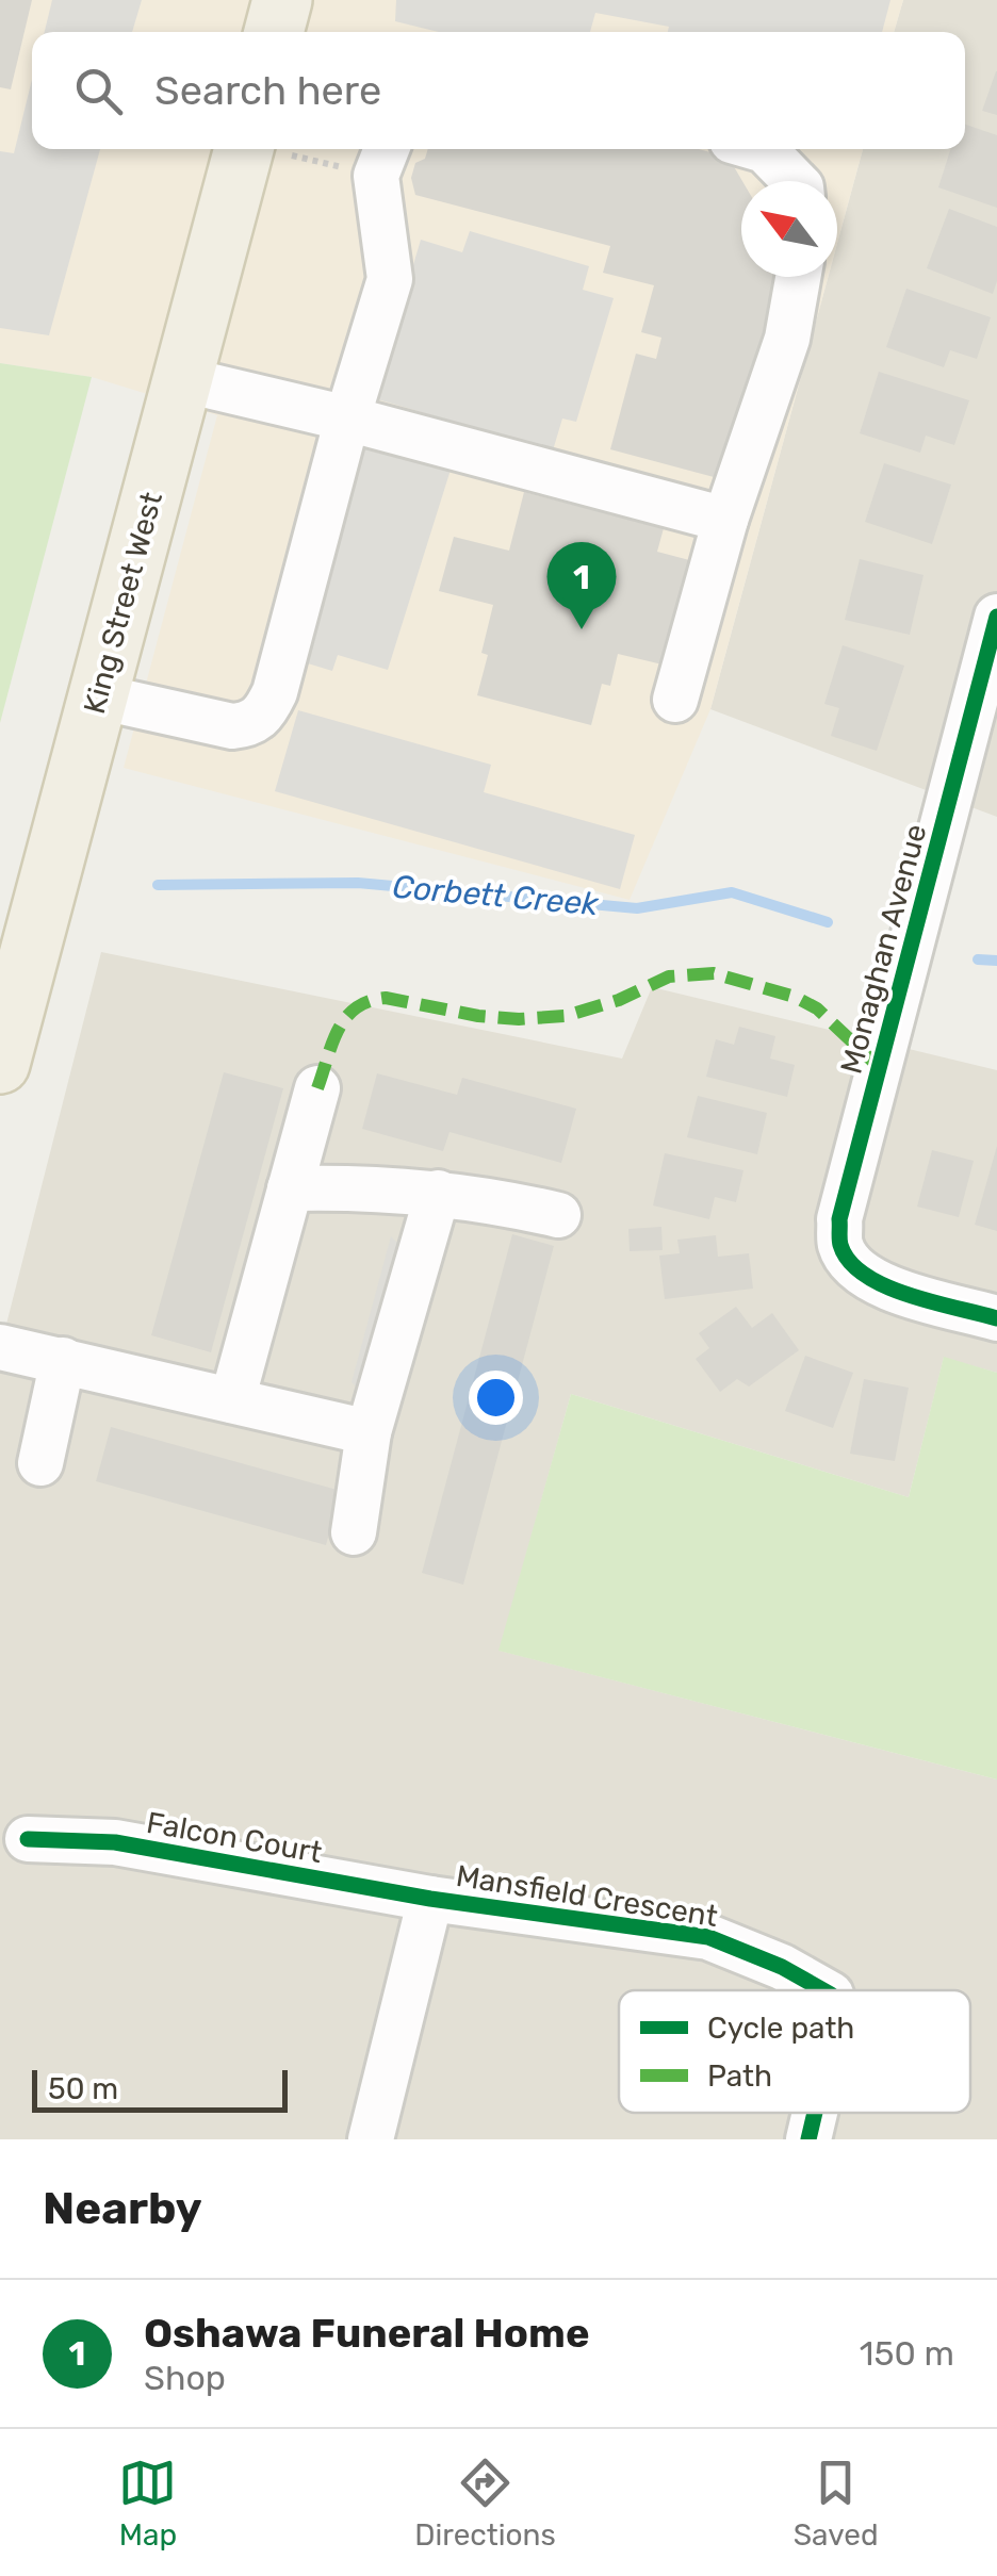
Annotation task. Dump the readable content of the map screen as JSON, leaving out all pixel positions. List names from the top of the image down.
{
  "streets": {
    "main road": ["King Street West"],
    "street": ["Monaghan Avenue", "Falcon Court", "Mansfield Crescent"]
  },
  "crossings": [
    ["Falcon Court", "Mansfield Crescent"]
  ],
  "water": ["Corbett Creek"],
  "legend": ["Cycle path", "Path"],
  "scale_bar": "50 m",
  "north": "top left",
  "page": {
    "search": "Search here",
    "pins": "1",
    "scale": "50 m",
    "heading": "Nearby",
    "list": [
      {
        "mark": "1",
        "name": "Oshawa Funeral Home",
        "note": "Shop",
        "value": "150 m"
      }
    ],
    "nav": ["Map", "Directions", "Saved"]
  }
}
